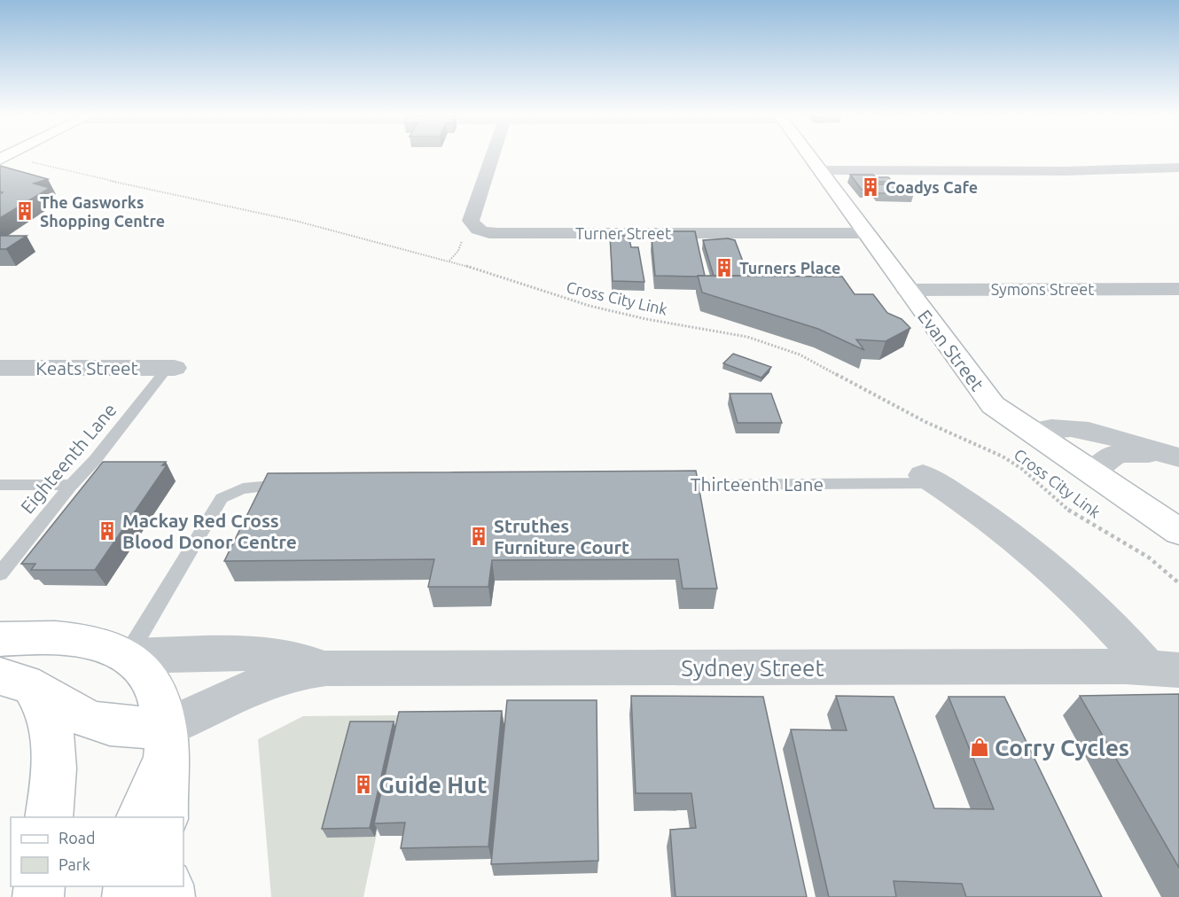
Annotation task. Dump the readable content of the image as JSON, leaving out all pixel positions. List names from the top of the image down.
{
  "streets": {
    "street": [
      "Turner Street",
      "Symons Street",
      "Evan Street",
      "Keats Street",
      "Thirteenth Lane",
      "Sydney Street"
    ],
    "lane": ["Eighteenth Lane"],
    "path": ["Cross City Link"]
  },
  "crossings": [
    ["Turner Street", "Evan Street"],
    ["Symons Street", "Evan Street"],
    ["Keats Street", "Eighteenth Lane"],
    ["Thirteenth Lane", "Sydney Street"]
  ],
  "places": {
    "building": [
      "Coadys Cafe",
      "The Gasworks Shopping Centre",
      "Turners Place",
      "Mackay Red Cross Blood Donor Centre",
      "Struthes Furniture Court",
      "Guide Hut"
    ],
    "shop": ["Corry Cycles"]
  },
  "legend": ["Road", "Park"]
}
